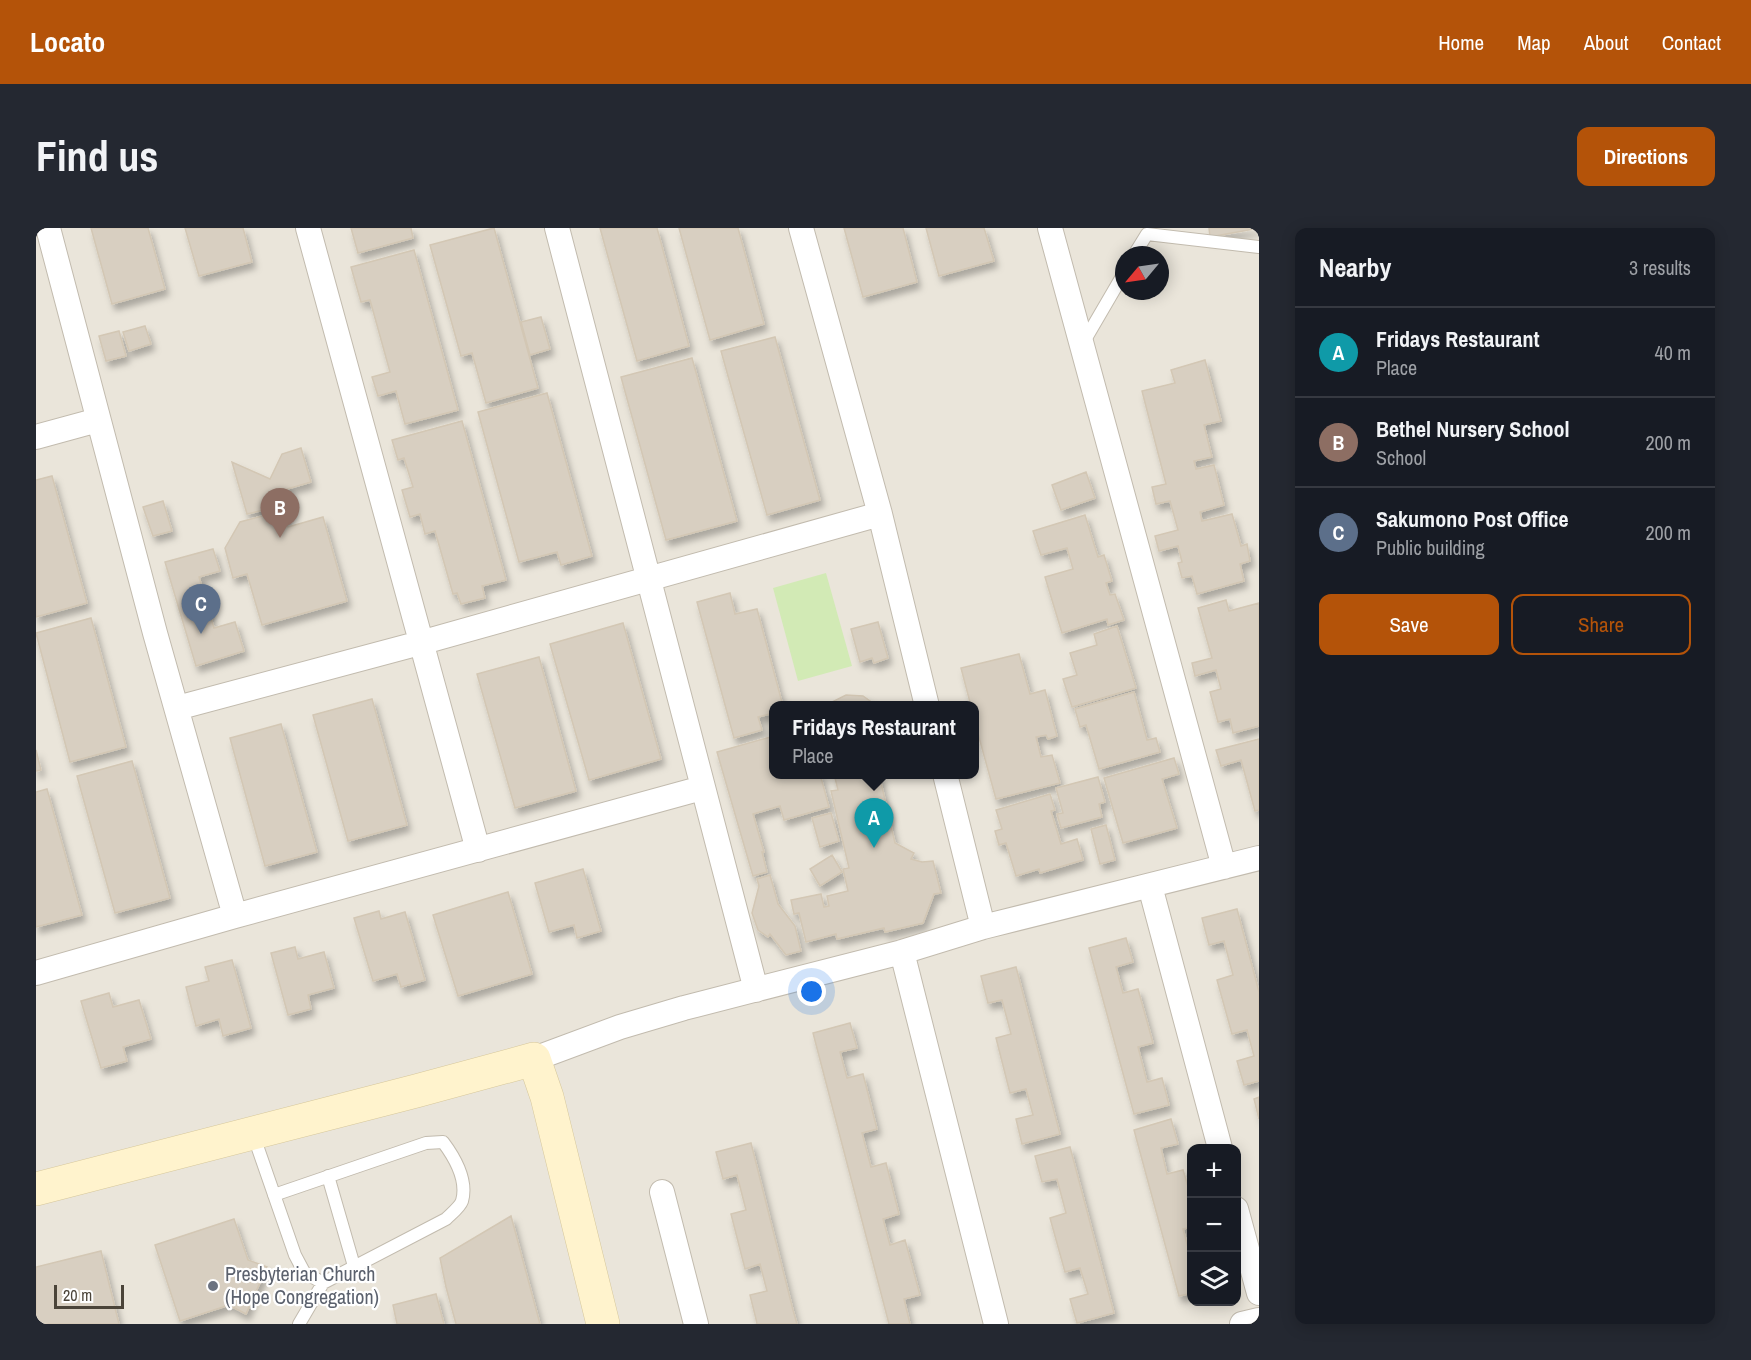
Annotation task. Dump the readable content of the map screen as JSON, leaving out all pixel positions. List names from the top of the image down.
{
  "places": ["Presbyterian Church (Hope Congregation)"],
  "scale_bar": "20 m",
  "north": "bottom left",
  "page": {
    "header": "Locato",
    "nav": [
      "Home",
      "Map",
      "About",
      "Contact"
    ],
    "buttons": [
      "Directions",
      ["Save", "Share"]
    ],
    "title": "Find us",
    "heading": ["Nearby", "3 results"],
    "list": [
      {
        "mark": "A",
        "name": "Fridays Restaurant",
        "note": "Place",
        "value": "40 m"
      },
      {
        "mark": "B",
        "name": "Bethel Nursery School",
        "note": "School",
        "value": "200 m"
      },
      {
        "mark": "C",
        "name": "Sakumono Post Office",
        "note": "Public building",
        "value": "200 m"
      }
    ],
    "pins": ["B", "C", "A"],
    "popup": ["Fridays Restaurant", "Place"],
    "map_buttons": ["+", "−"],
    "scale": "20 m"
  }
}
